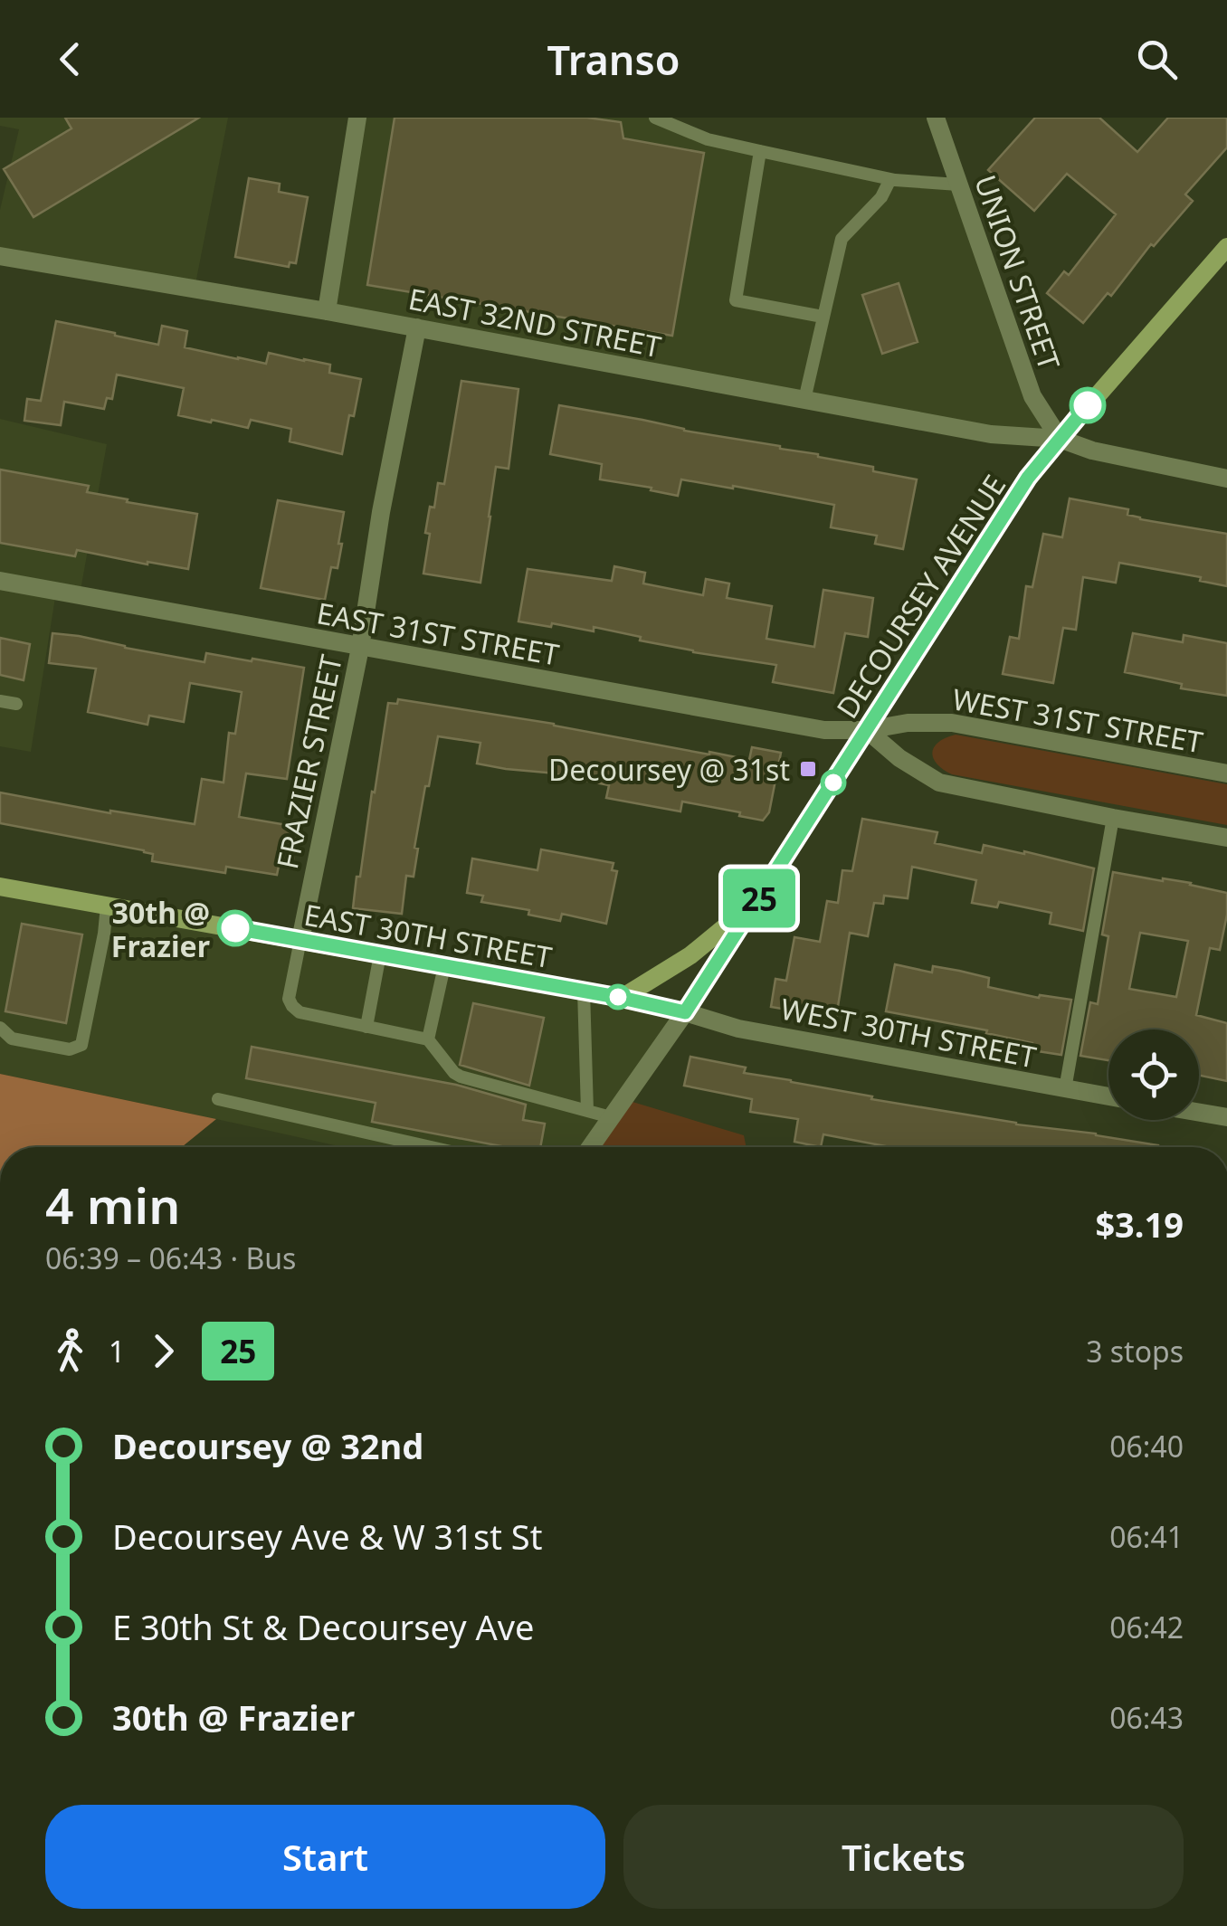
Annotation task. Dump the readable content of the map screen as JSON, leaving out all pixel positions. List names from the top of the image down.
{
  "streets": {
    "main road": ["DECOURSEY AVENUE", "EAST 30TH STREET"],
    "street": [
      "UNION STREET",
      "EAST 32ND STREET",
      "EAST 31ST STREET",
      "WEST 31ST STREET",
      "FRAZIER STREET",
      "WEST 30TH STREET"
    ]
  },
  "crossings": [
    ["UNION STREET", "EAST 32ND STREET"],
    ["UNION STREET", "DECOURSEY AVENUE"],
    ["EAST 32ND STREET", "DECOURSEY AVENUE"],
    ["EAST 32ND STREET", "FRAZIER STREET"],
    ["DECOURSEY AVENUE", "EAST 31ST STREET"],
    ["DECOURSEY AVENUE", "WEST 31ST STREET"],
    ["DECOURSEY AVENUE", "EAST 30TH STREET"],
    ["DECOURSEY AVENUE", "WEST 30TH STREET"],
    ["EAST 31ST STREET", "WEST 31ST STREET"],
    ["EAST 31ST STREET", "FRAZIER STREET"],
    ["FRAZIER STREET", "EAST 30TH STREET"],
    ["EAST 30TH STREET", "WEST 30TH STREET"]
  ],
  "places": {
    "transit": ["Decoursey @ 31st"],
    "other": ["30th @ Frazier"]
  },
  "lines": ["bus line 25"],
  "page": {
    "header": "Transo",
    "on_map": "25",
    "heading": ["4 min", "06:39 – 06:43 · Bus", "$3.19"],
    "legs": ["1", "25", "3 stops"],
    "list": [
      {
        "name": "Decoursey @ 32nd",
        "value": "06:40"
      },
      {
        "name": "Decoursey Ave & W 31st St",
        "value": "06:41"
      },
      {
        "name": "E 30th St & Decoursey Ave",
        "value": "06:42"
      },
      {
        "name": "30th @ Frazier",
        "value": "06:43"
      }
    ],
    "buttons": ["Start", "Tickets"]
  }
}
